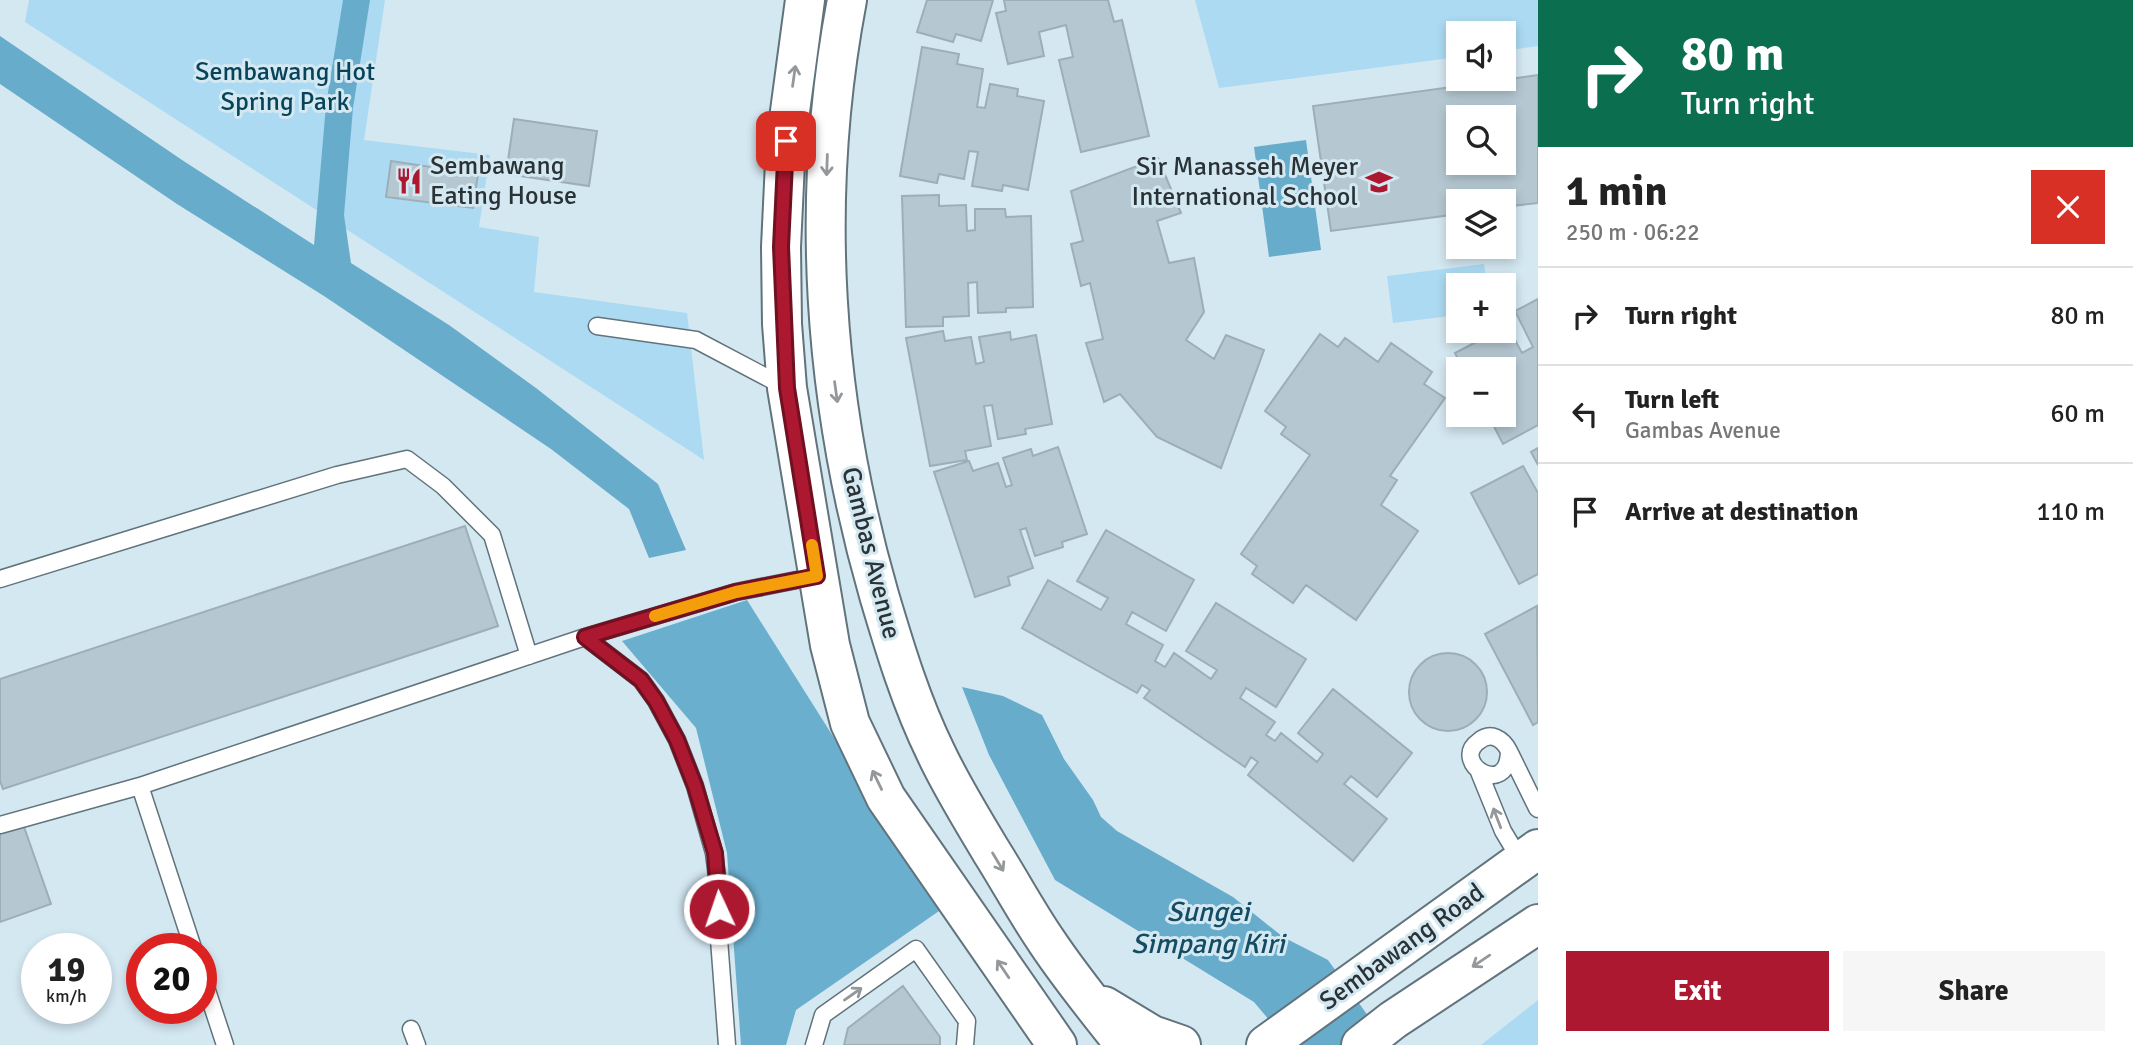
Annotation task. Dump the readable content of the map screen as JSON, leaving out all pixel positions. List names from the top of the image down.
{
  "streets": {
    "main road": ["Gambas Avenue", "Sembawang Road"]
  },
  "water": ["Sungei Simpang Kiri"],
  "parks": ["Sembawang Hot Spring Park"],
  "places": {
    "restaurant": ["Sembawang Eating House"],
    "school or university": ["Sir Manasseh Meyer International School"]
  },
  "page": {
    "turn": ["80 m", "Turn right"],
    "map_buttons": ["+", "−"],
    "heading": ["1 min", "250 m · 06:22"],
    "list": [
      {
        "name": "Turn right",
        "value": "80 m"
      },
      {
        "name": "Turn left",
        "note": "Gambas Avenue",
        "value": "60 m"
      },
      {
        "name": "Arrive at destination",
        "value": "110 m"
      }
    ],
    "speed": "19 km/h",
    "limit": "20",
    "buttons": ["Exit", "Share"]
  }
}
